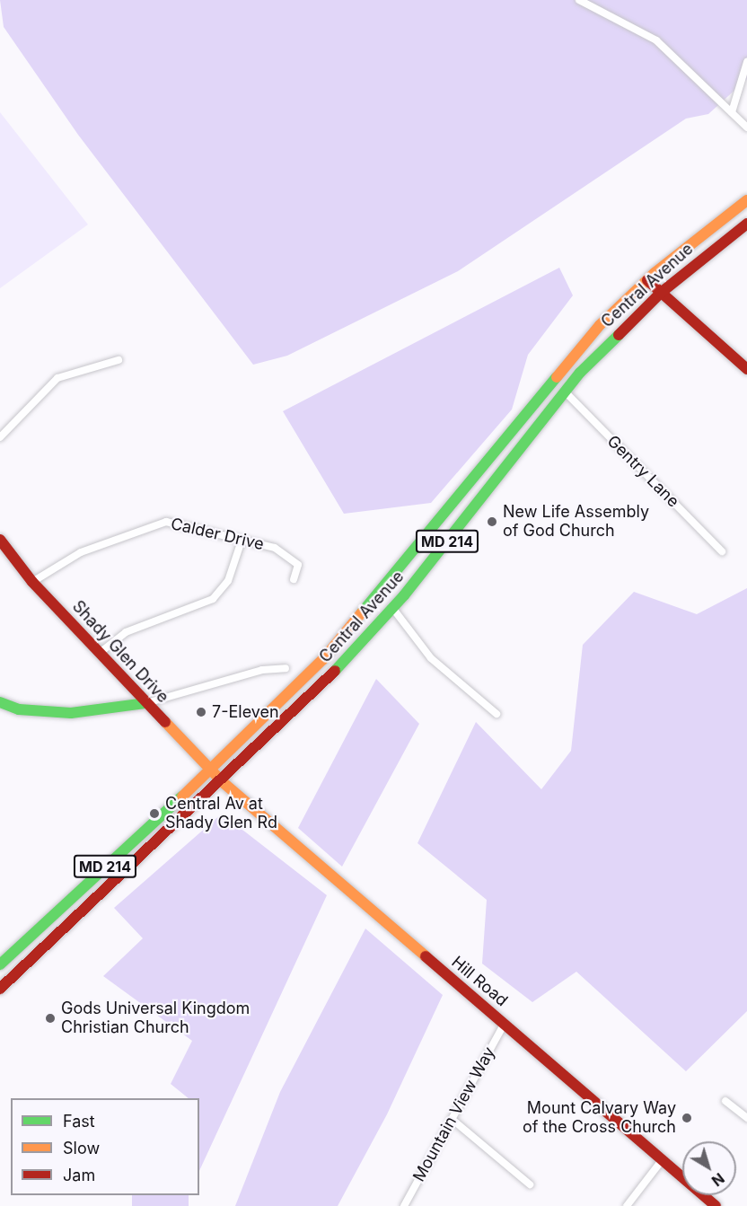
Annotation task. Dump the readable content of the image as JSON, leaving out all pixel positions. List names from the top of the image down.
{
  "streets": {
    "main road": [
      "Central Avenue",
      "MD 214",
      "Shady Glen Drive",
      "Hill Road"
    ],
    "street": ["Gentry Lane", "Calder Drive", "Mountain View Way"]
  },
  "crossings": [
    ["Central Avenue", "Gentry Lane"],
    ["Central Avenue", "Shady Glen Drive"],
    ["Central Avenue", "Hill Road"],
    ["Calder Drive", "Shady Glen Drive"],
    ["Shady Glen Drive", "Hill Road"],
    ["Hill Road", "Mountain View Way"]
  ],
  "places": [
    "New Life Assembly of God Church",
    "7-Eleven",
    "Central Av at Shady Glen Rd",
    "Gods Universal Kingdom Christian Church",
    "Mount Calvary Way of the Cross Church"
  ],
  "legend": ["Fast", "Slow", "Jam"],
  "north": "bottom right"
}
